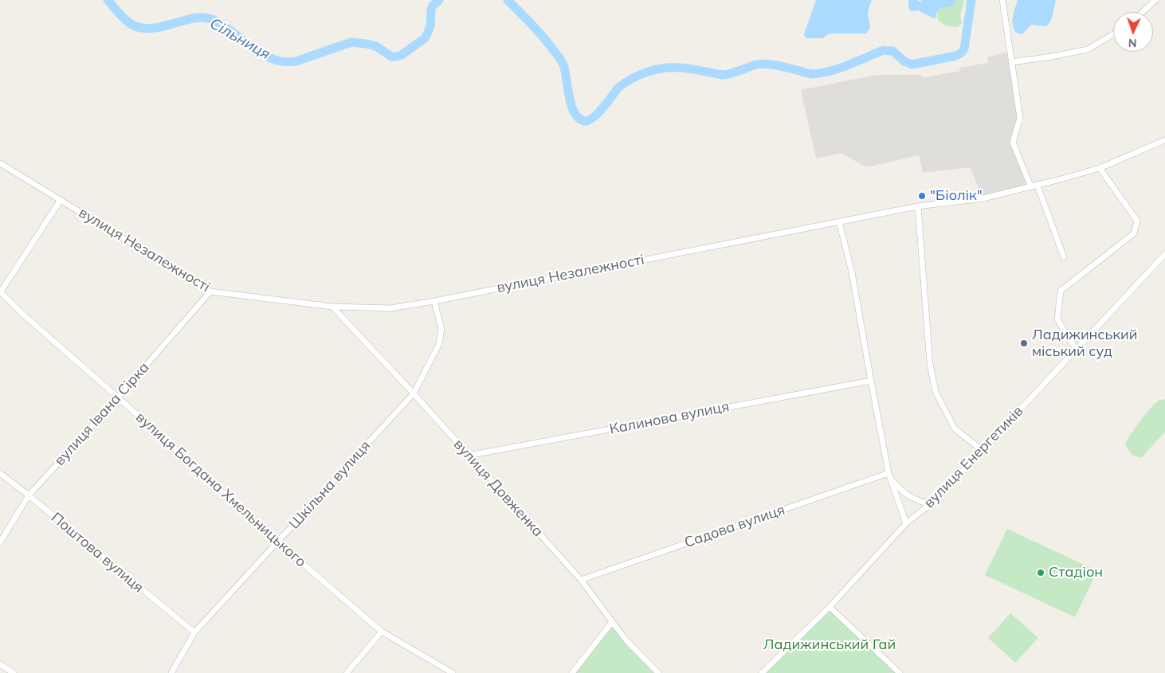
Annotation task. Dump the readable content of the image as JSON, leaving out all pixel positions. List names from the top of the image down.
{
  "streets": {
    "street": [
      "вулиця Незалежності",
      "вулиця Івана Сірка",
      "Калинова вулиця",
      "вулиця Енергетиків",
      "Шкільна вулиця",
      "вулиця Довженка",
      "вулиця Богдана Хмельницького",
      "Садова вулиця",
      "Поштова вулиця"
    ]
  },
  "crossings": [
    ["вулиця Незалежності", "вулиця Івана Сірка"],
    ["вулиця Незалежності", "Шкільна вулиця"],
    ["вулиця Незалежності", "вулиця Довженка"],
    ["вулиця Івана Сірка", "вулиця Богдана Хмельницького"],
    ["вулиця Івана Сірка", "Поштова вулиця"],
    ["Калинова вулиця", "вулиця Довженка"],
    ["Шкільна вулиця", "вулиця Довженка"],
    ["Шкільна вулиця", "вулиця Богдана Хмельницького"],
    ["Шкільна вулиця", "Поштова вулиця"],
    ["вулиця Довженка", "Садова вулиця"]
  ],
  "water": ["Сільниця"],
  "parks": ["Ладижинський Гай"],
  "places": ["\"Біолік\"", "Ладижинський міський суд", "Стадіон"],
  "north": "bottom"
}
